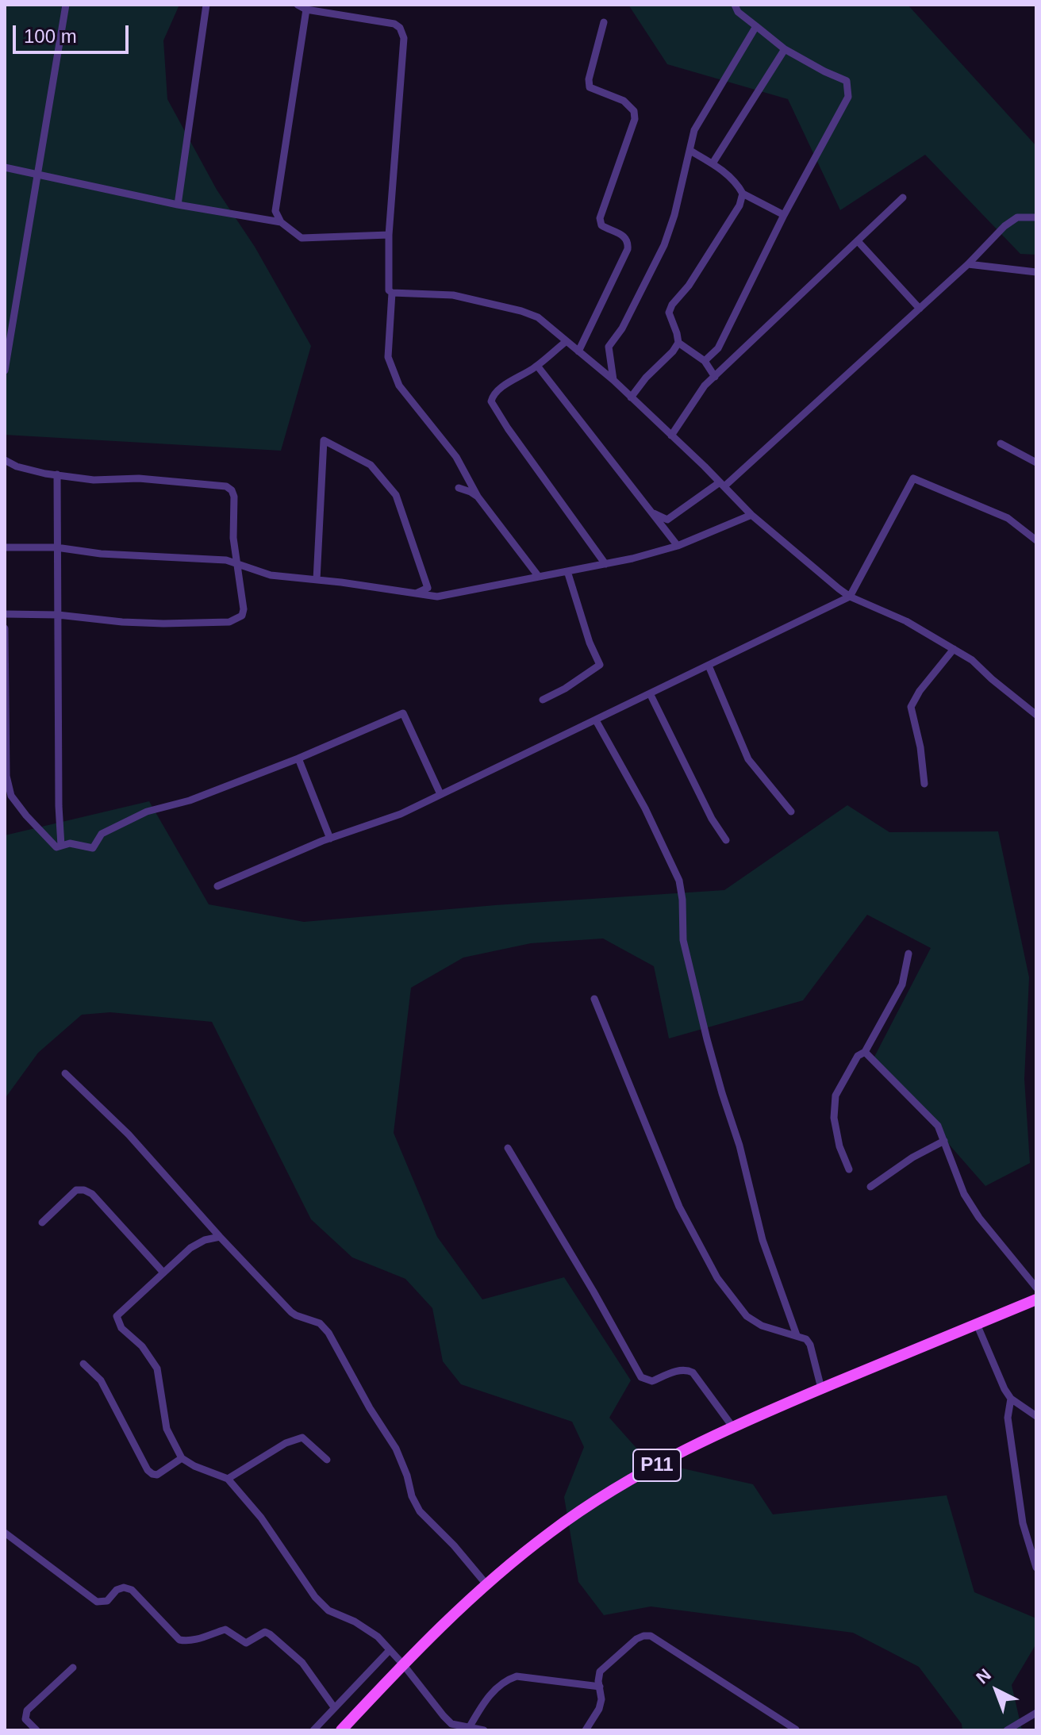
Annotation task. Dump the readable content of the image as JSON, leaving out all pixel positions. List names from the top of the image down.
{
  "streets": {
    "main road": ["P11"]
  },
  "scale_bar": "100 m",
  "north": "top left"
}
